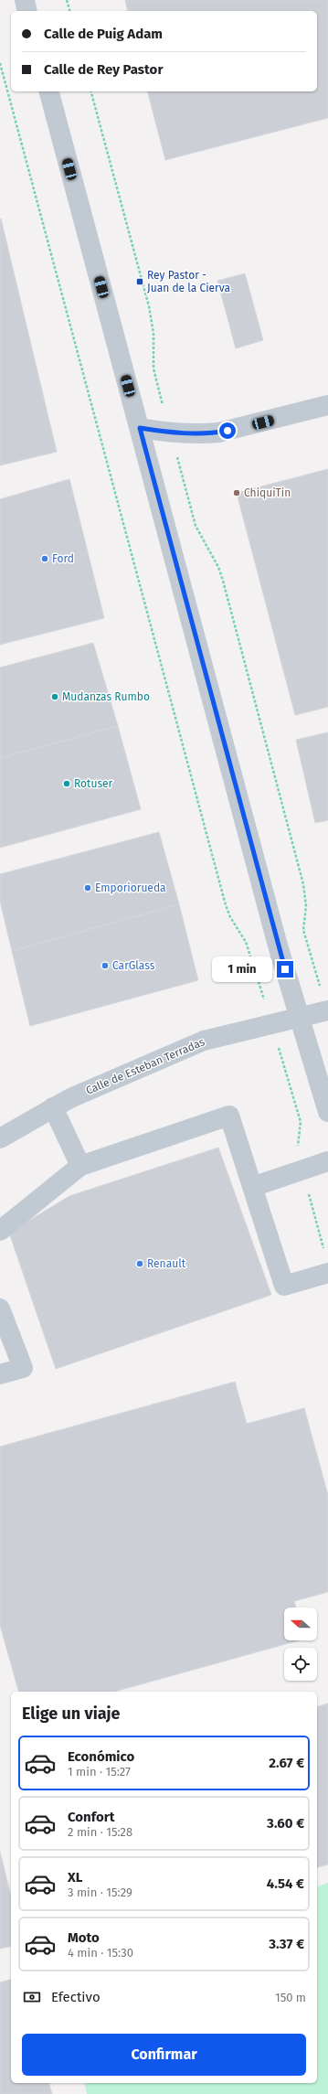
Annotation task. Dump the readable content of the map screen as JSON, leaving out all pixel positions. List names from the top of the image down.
{
  "streets": {
    "street": ["Calle de Esteban Terradas"]
  },
  "places": {
    "transit": ["Rey Pastor - Juan de la Cierva"],
    "other": [
      "ChiquiTin",
      "Ford",
      "Mudanzas Rumbo",
      "Rotuser",
      "Emporiorueda",
      "CarGlass",
      "Renault"
    ]
  },
  "north": "left",
  "page": {
    "banner": ["Calle de Puig Adam", "Calle de Rey Pastor"],
    "bubble": "1 min",
    "heading": "Elige un viaje",
    "list": [
      {
        "name": "Económico",
        "note": "1 min · 15:27",
        "value": "2.67 €"
      },
      {
        "name": "Confort",
        "note": "2 min · 15:28",
        "value": "3.60 €"
      },
      {
        "name": "XL",
        "note": "3 min · 15:29",
        "value": "4.54 €"
      },
      {
        "name": "Moto",
        "note": "4 min · 15:30",
        "value": "3.37 €"
      }
    ],
    "pay": ["Efectivo", "150 m"],
    "buttons": "Confirmar"
  }
}
